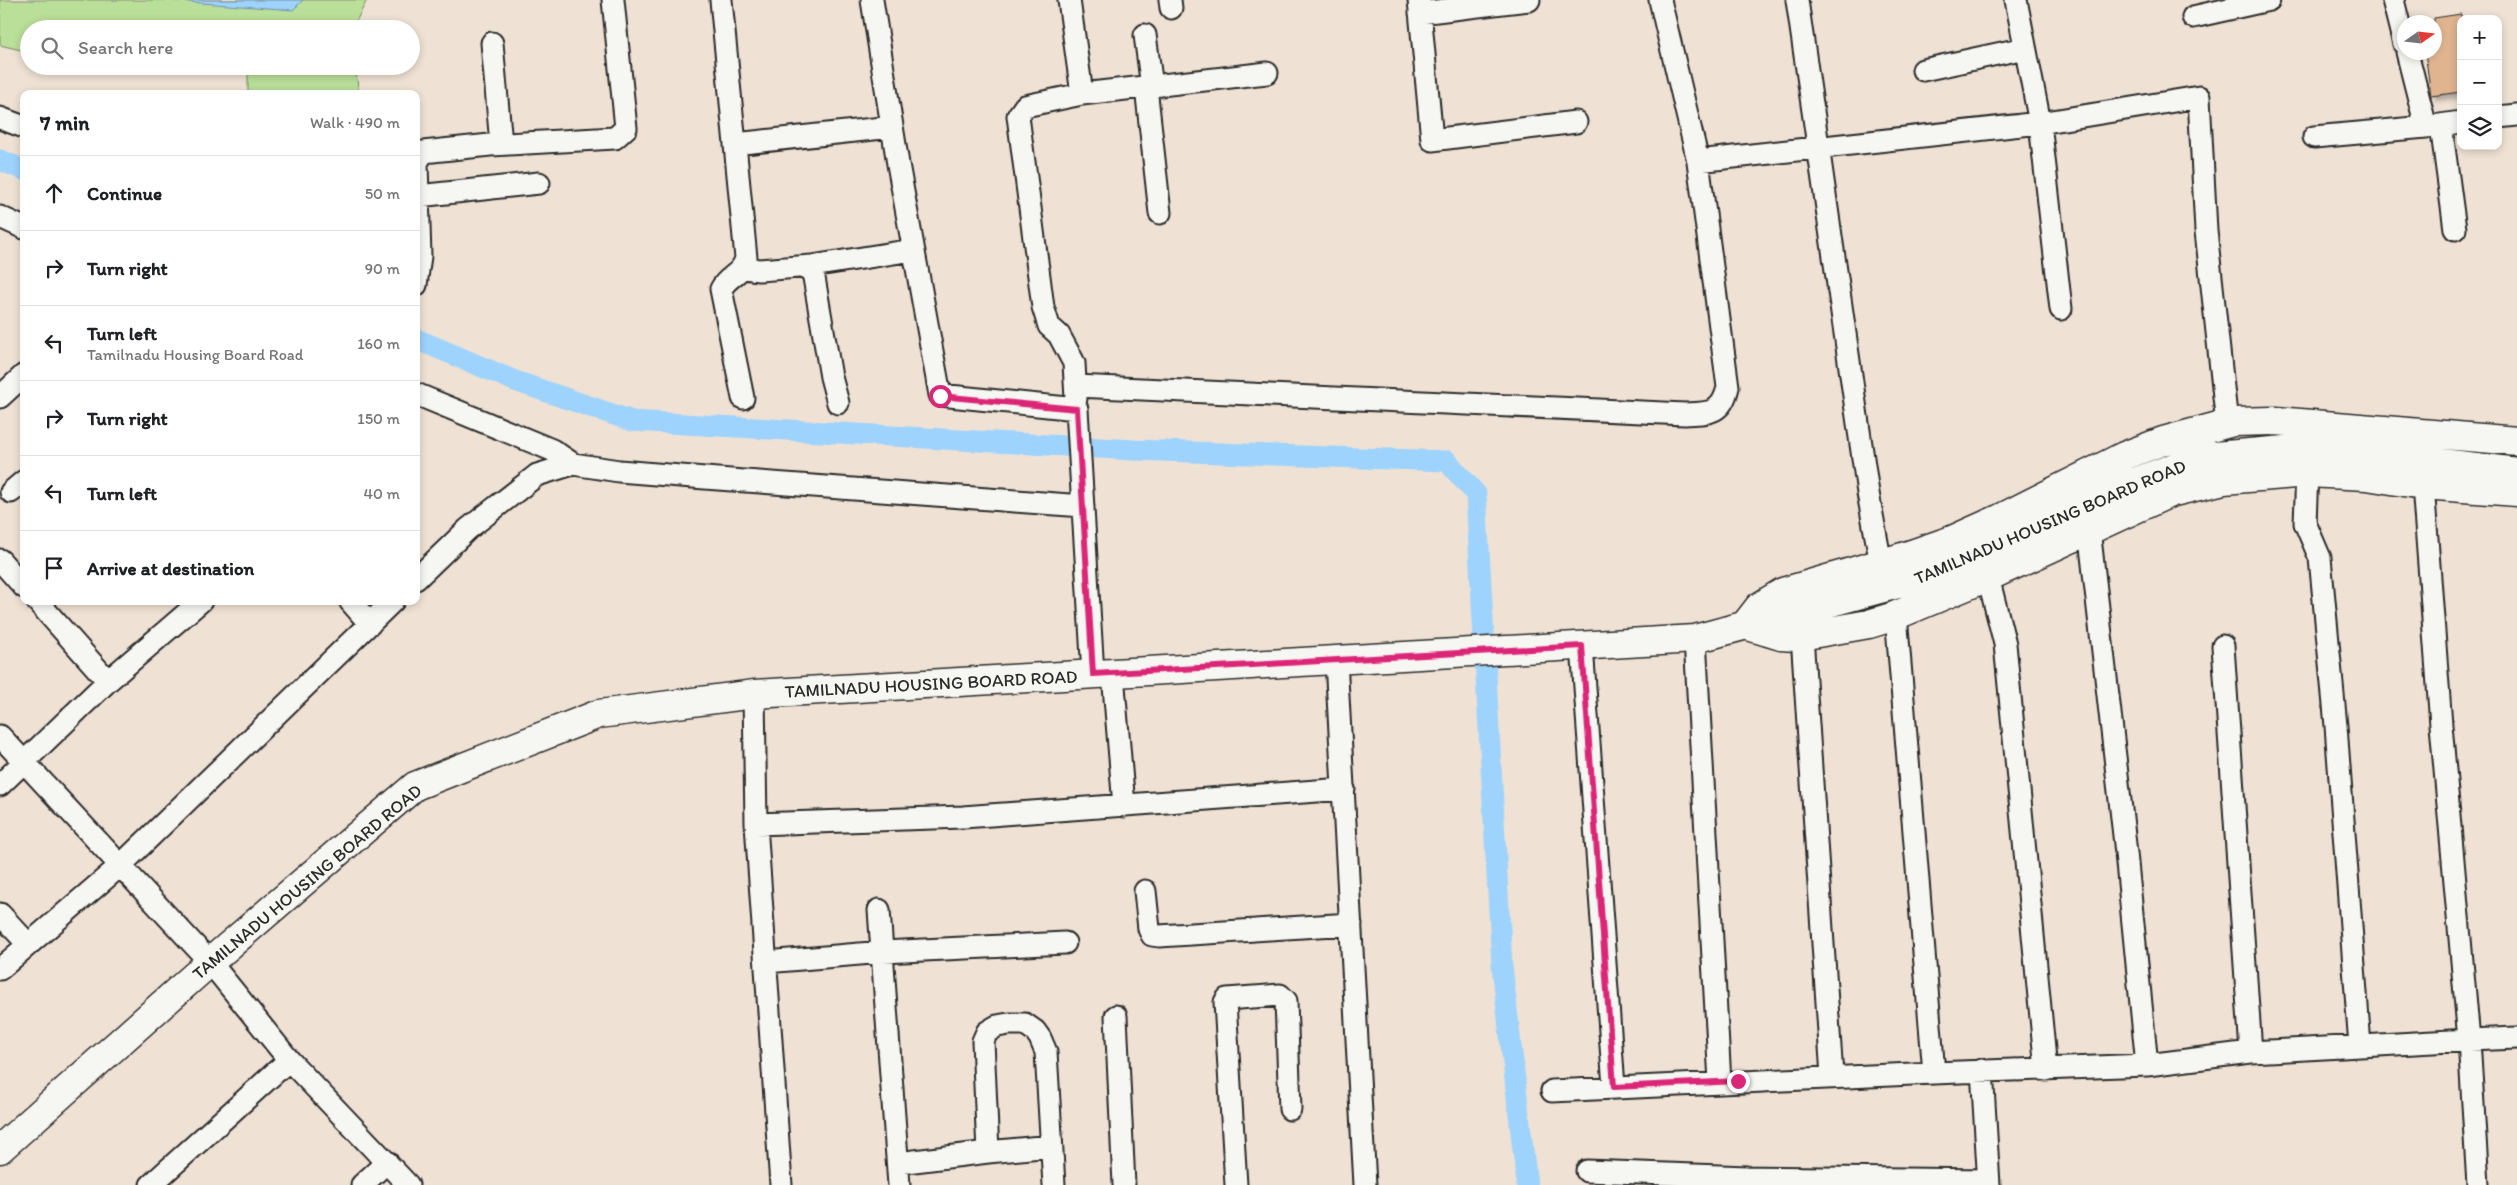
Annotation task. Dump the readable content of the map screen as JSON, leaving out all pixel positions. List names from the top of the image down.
{
  "streets": {
    "street": ["TAMILNADU HOUSING BOARD ROAD"]
  },
  "north": "right",
  "page": {
    "map_buttons": ["+", "−"],
    "search": "Search here",
    "heading": ["7 min", "Walk · 490 m"],
    "list": [
      ["Continue", "50 m"],
      ["Turn right", "90 m"],
      ["Turn left", "Tamilnadu Housing Board Road", "160 m"],
      ["Turn right", "150 m"],
      ["Turn left", "40 m"],
      "Arrive at destination"
    ]
  }
}
